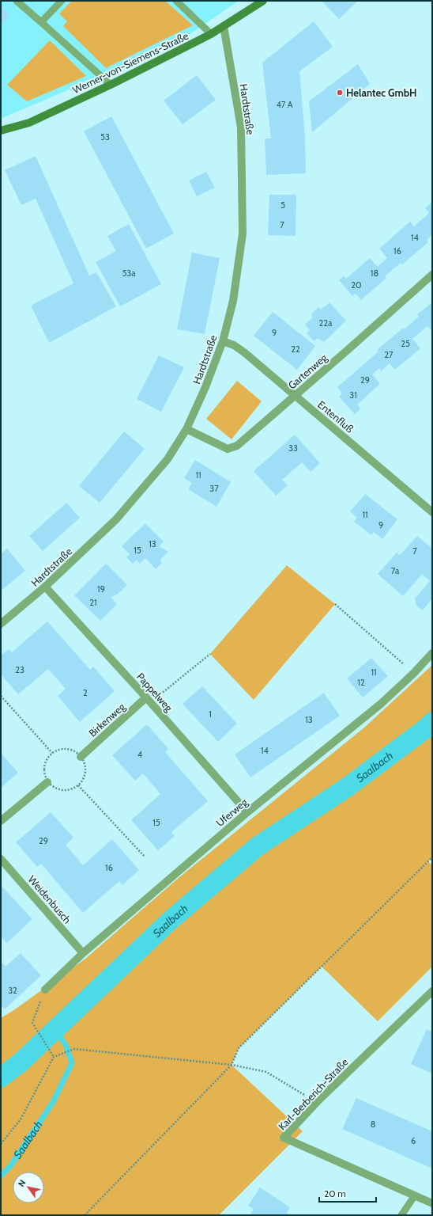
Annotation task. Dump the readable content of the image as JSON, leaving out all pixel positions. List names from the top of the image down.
{
  "streets": {
    "main road": ["Werner-von-Siemens-Straße"],
    "street": [
      "Hardtstraße",
      "Gartenweg",
      "Entenfluß",
      "Pappelweg",
      "Birkenweg",
      "Uferweg",
      "Weidenbusch",
      "Karl-Berberich-Straße"
    ]
  },
  "crossings": [
    ["Werner-von-Siemens-Straße", "Hardtstraße"],
    ["Hardtstraße", "Gartenweg"],
    ["Hardtstraße", "Entenfluß"],
    ["Hardtstraße", "Pappelweg"],
    ["Gartenweg", "Entenfluß"],
    ["Pappelweg", "Birkenweg"],
    ["Pappelweg", "Uferweg"],
    ["Uferweg", "Weidenbusch"]
  ],
  "water": ["Saalbach"],
  "places": ["Helantec GmbH"],
  "house_numbers": [
    "47 A",
    "53",
    "5",
    "7",
    "14",
    "16",
    "53a",
    "18",
    "20",
    "22a",
    "9",
    "25",
    "22",
    "27",
    "29",
    "31",
    "33",
    "11",
    "37",
    "11",
    "9",
    "13",
    "15",
    "7",
    "7a",
    "19",
    "21",
    "23",
    "11",
    "12",
    "2",
    "1",
    "13",
    "14",
    "4",
    "15",
    "29",
    "16",
    "32",
    "8",
    "6"
  ],
  "scale_bar": "20 m",
  "north": "top left"
}
